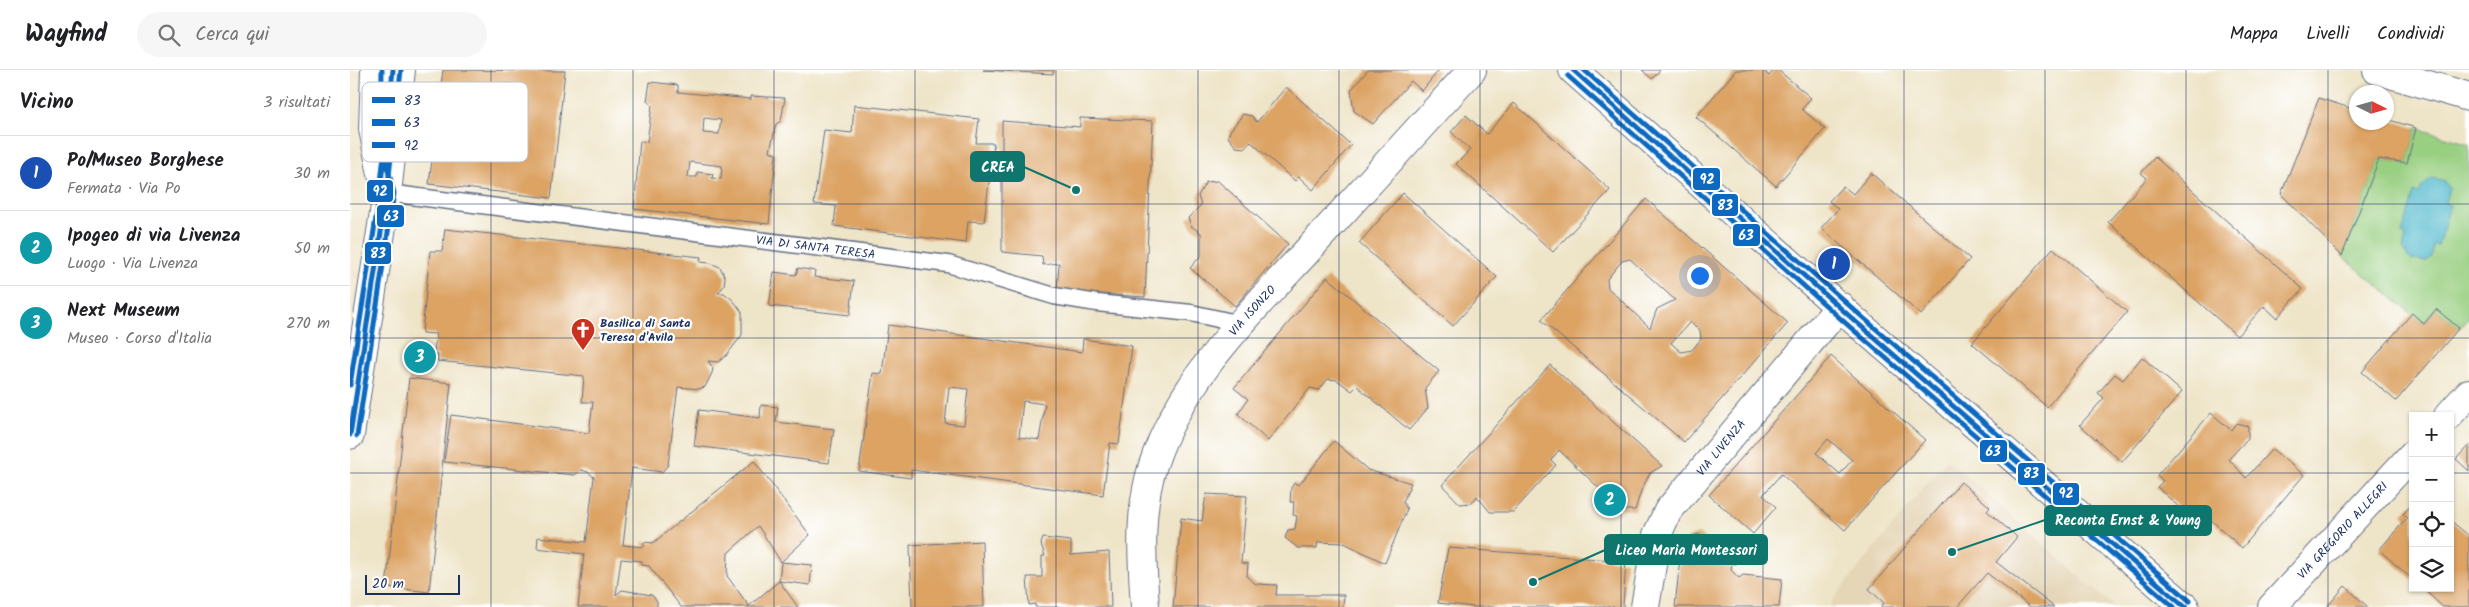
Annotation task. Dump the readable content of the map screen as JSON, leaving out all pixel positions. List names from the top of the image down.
{
  "streets": {
    "street": ["VIA ISONZO", "VIA LIVENZA", "VIA GREGORIO ALLEGRI"],
    "lane": ["VIA DI SANTA TERESA"]
  },
  "crossings": [
    ["VIA DI SANTA TERESA", "VIA ISONZO"]
  ],
  "places": {
    "other": ["CREA", "Reconta Ernst & Young", "Liceo Maria Montessori"],
    "church": ["Basilica di Santa Teresa d'Avila"]
  },
  "lines": ["transit line 83", "transit line 63", "transit line 92"],
  "legend": ["83", "63", "92"],
  "scale_bar": "20 m",
  "north": "right",
  "page": {
    "header": "Wayfind",
    "search": "Cerca qui",
    "nav": ["Mappa", "Livelli", "Condividi"],
    "heading": ["Vicino", "3 risultati"],
    "list": [
      {
        "mark": "1",
        "name": "Po/Museo Borghese",
        "note": "Fermata · Via Po",
        "value": "30 m"
      },
      {
        "mark": "2",
        "name": "Ipogeo di via Livenza",
        "note": "Luogo · Via Livenza",
        "value": "50 m"
      },
      {
        "mark": "3",
        "name": "Next Museum",
        "note": "Museo · Corso d'Italia",
        "value": "270 m"
      }
    ],
    "pins": ["1", "3", "2"],
    "map_buttons": ["+", "−"],
    "scale": "20 m"
  }
}
